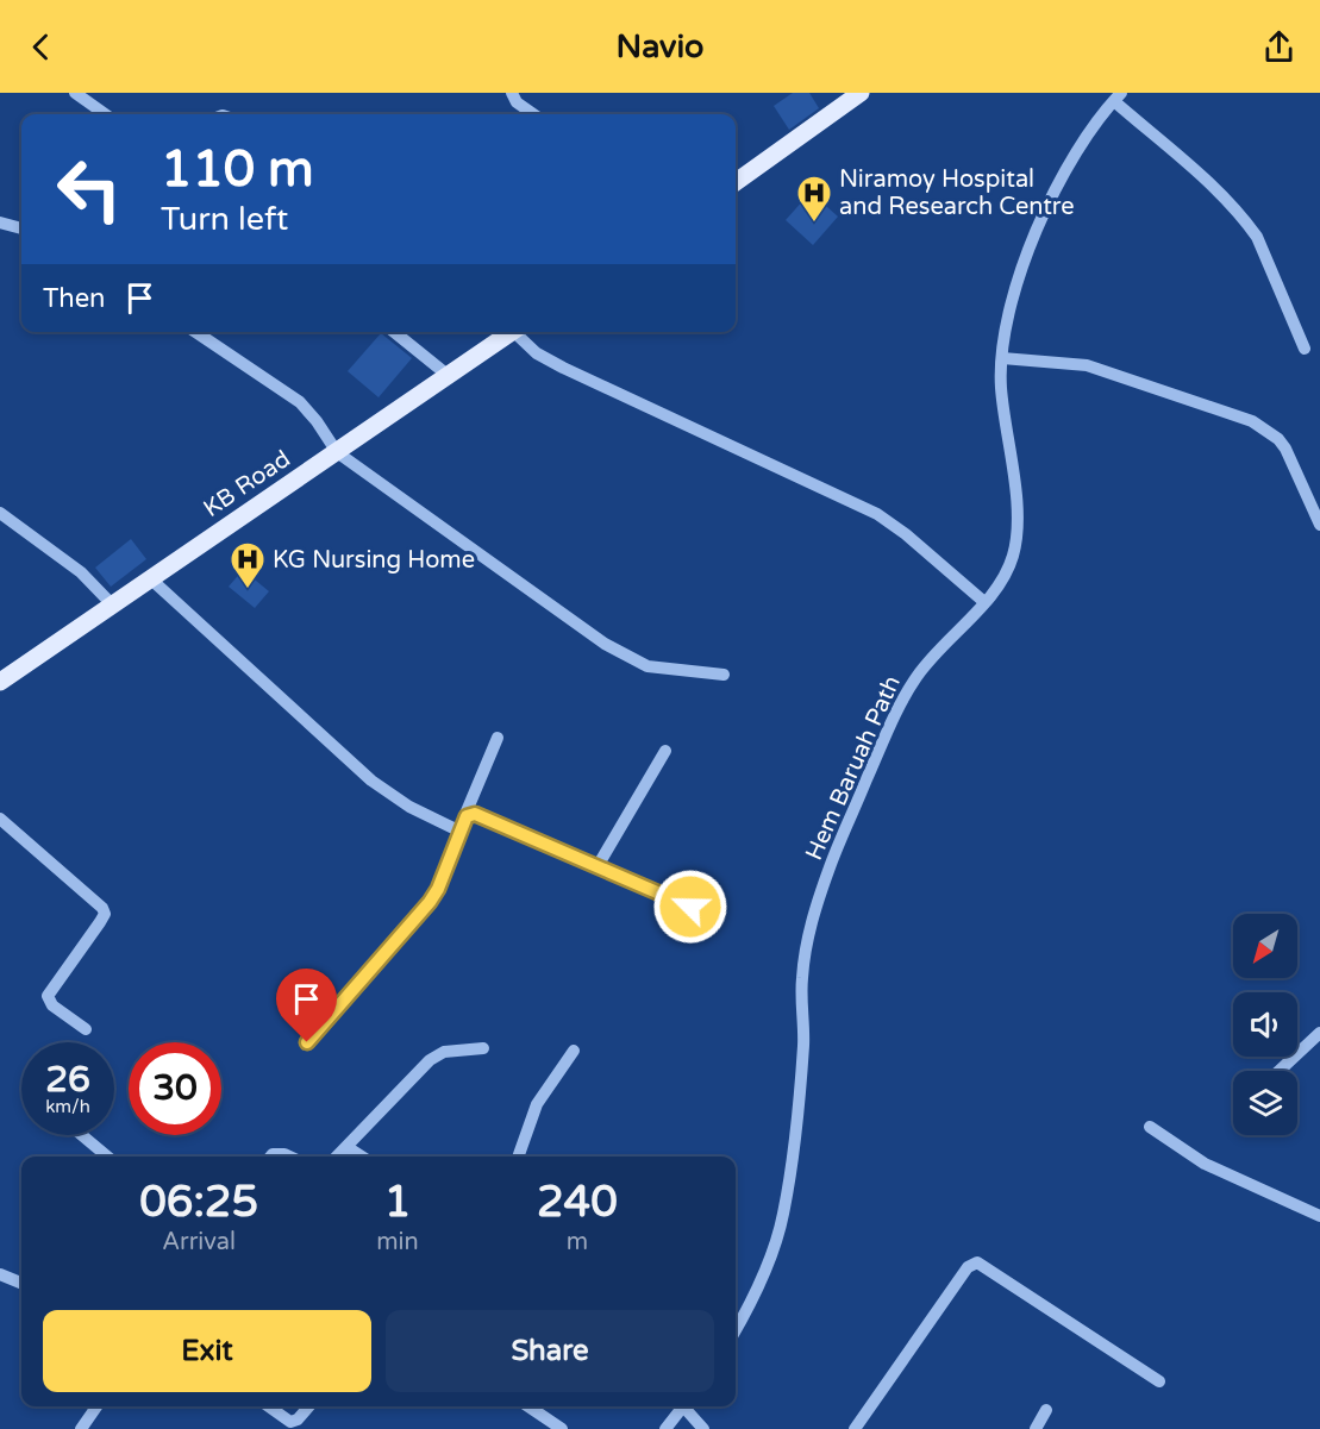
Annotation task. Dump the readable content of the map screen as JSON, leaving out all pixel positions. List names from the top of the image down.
{
  "streets": {
    "main road": ["KB Road"],
    "street": ["Hem Baruah Path"]
  },
  "places": {
    "hospital": ["Niramoy Hospital and Research Centre", "KG Nursing Home"]
  },
  "north": "bottom left",
  "page": {
    "header": "Navio",
    "turn": ["110 m", "Turn left"],
    "then": "Then",
    "speed": "26 km/h",
    "limit": "30",
    "eta": [
      "06:25",
      "Arrival",
      "1",
      "min",
      "240",
      "m"
    ],
    "buttons": ["Exit", "Share"]
  }
}
